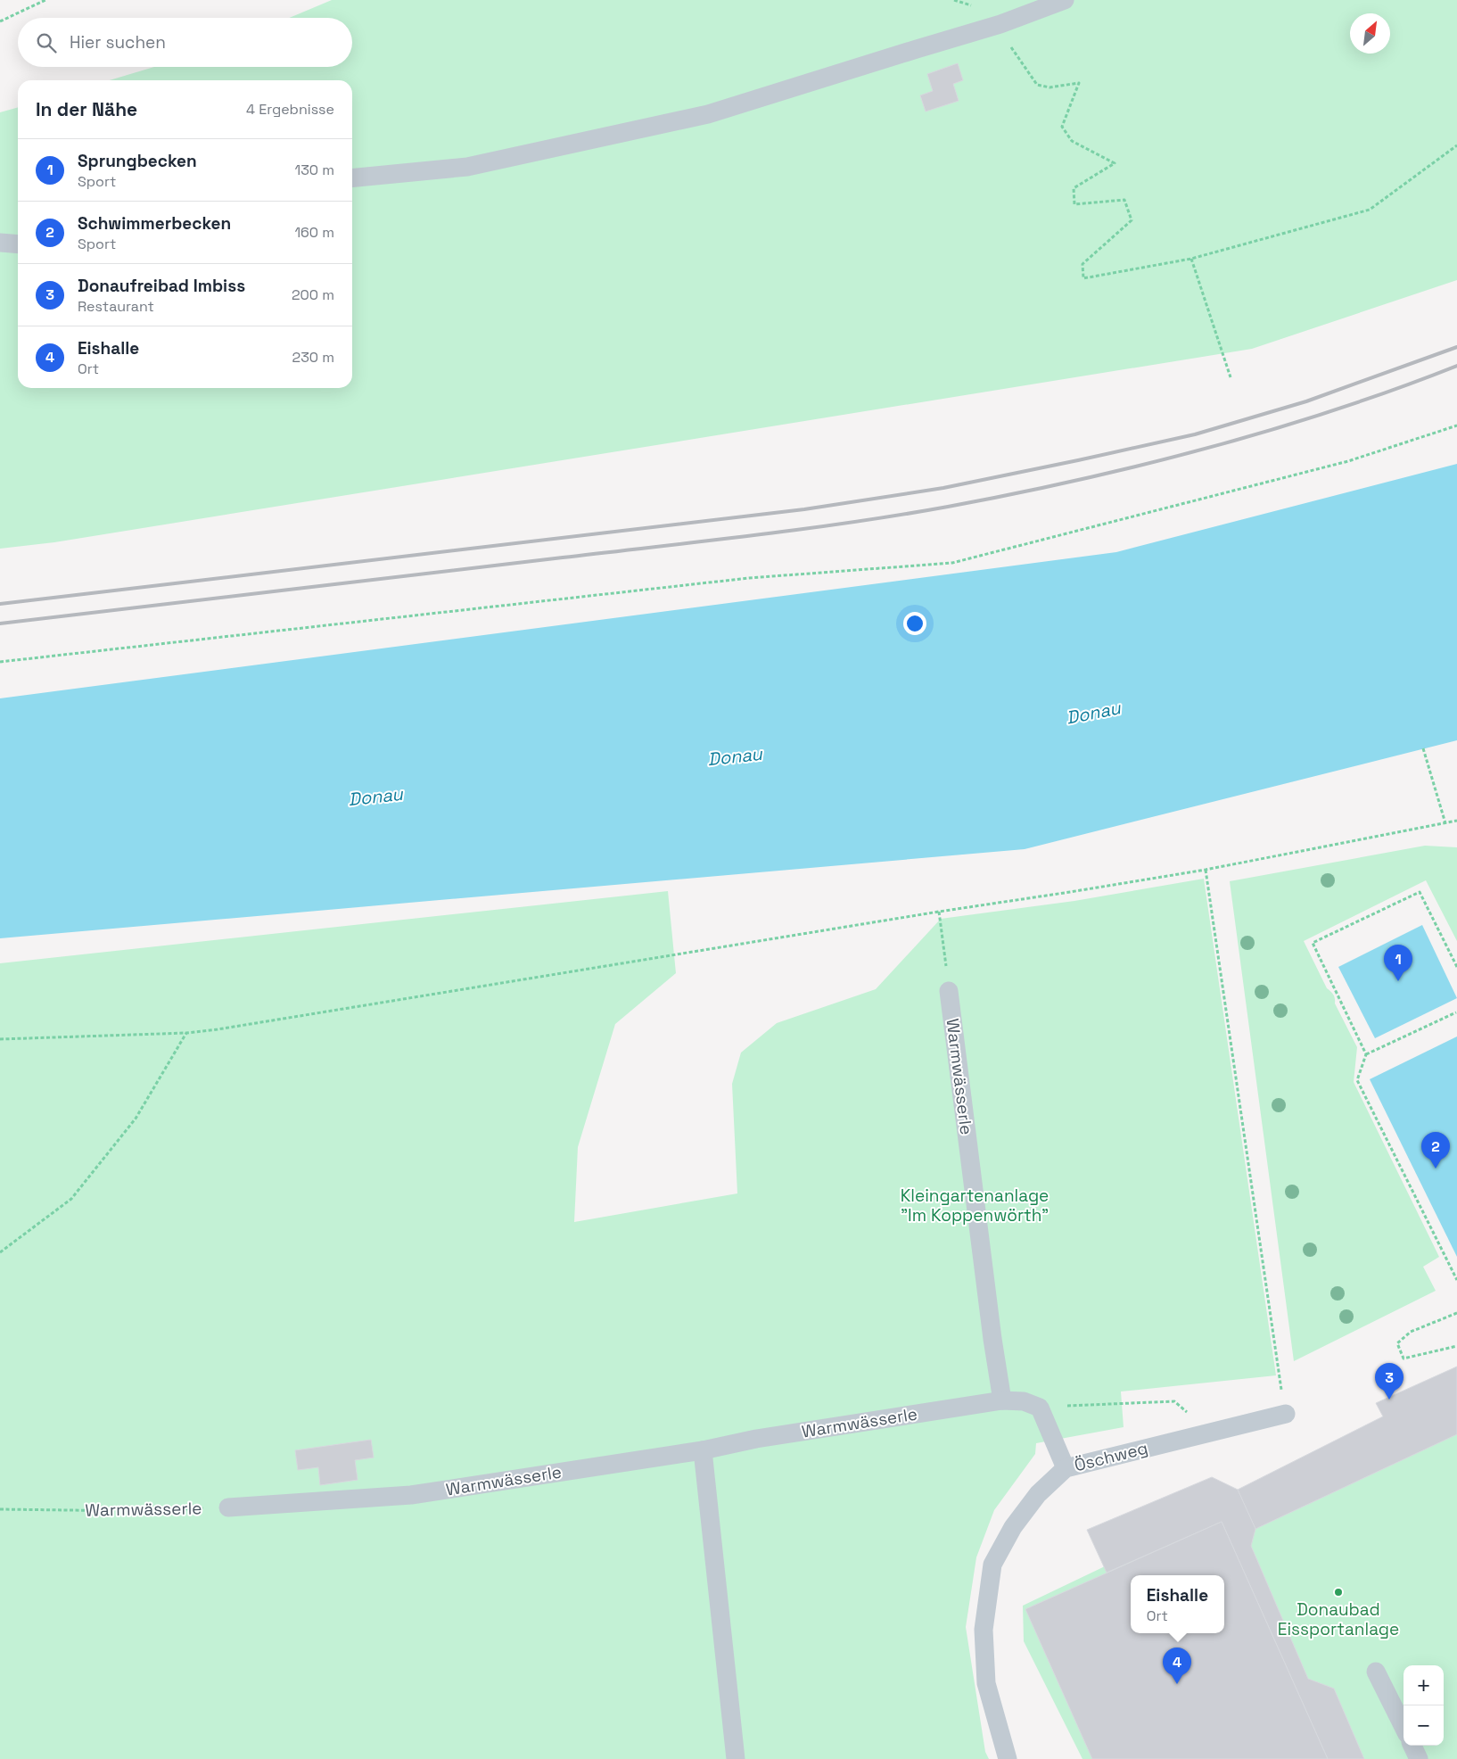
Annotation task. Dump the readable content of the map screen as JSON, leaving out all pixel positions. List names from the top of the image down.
{
  "streets": {
    "lane": ["Warmwässerle", "Öschweg"]
  },
  "water": ["Donau"],
  "parks": ["Kleingartenanlage \"Im Koppenwörth\""],
  "places": ["Donaubad Eissportanlage"],
  "north": "top right",
  "page": {
    "search": "Hier suchen",
    "heading": ["In der Nähe", "4 Ergebnisse"],
    "list": [
      {
        "mark": "1",
        "name": "Sprungbecken",
        "note": "Sport",
        "value": "130 m"
      },
      {
        "mark": "2",
        "name": "Schwimmerbecken",
        "note": "Sport",
        "value": "160 m"
      },
      {
        "mark": "3",
        "name": "Donaufreibad Imbiss",
        "note": "Restaurant",
        "value": "200 m"
      },
      {
        "mark": "4",
        "name": "Eishalle",
        "note": "Ort",
        "value": "230 m"
      }
    ],
    "pins": [
      "1",
      "2",
      "3",
      "4"
    ],
    "popup": ["Eishalle", "Ort"],
    "map_buttons": ["+", "−"]
  }
}
